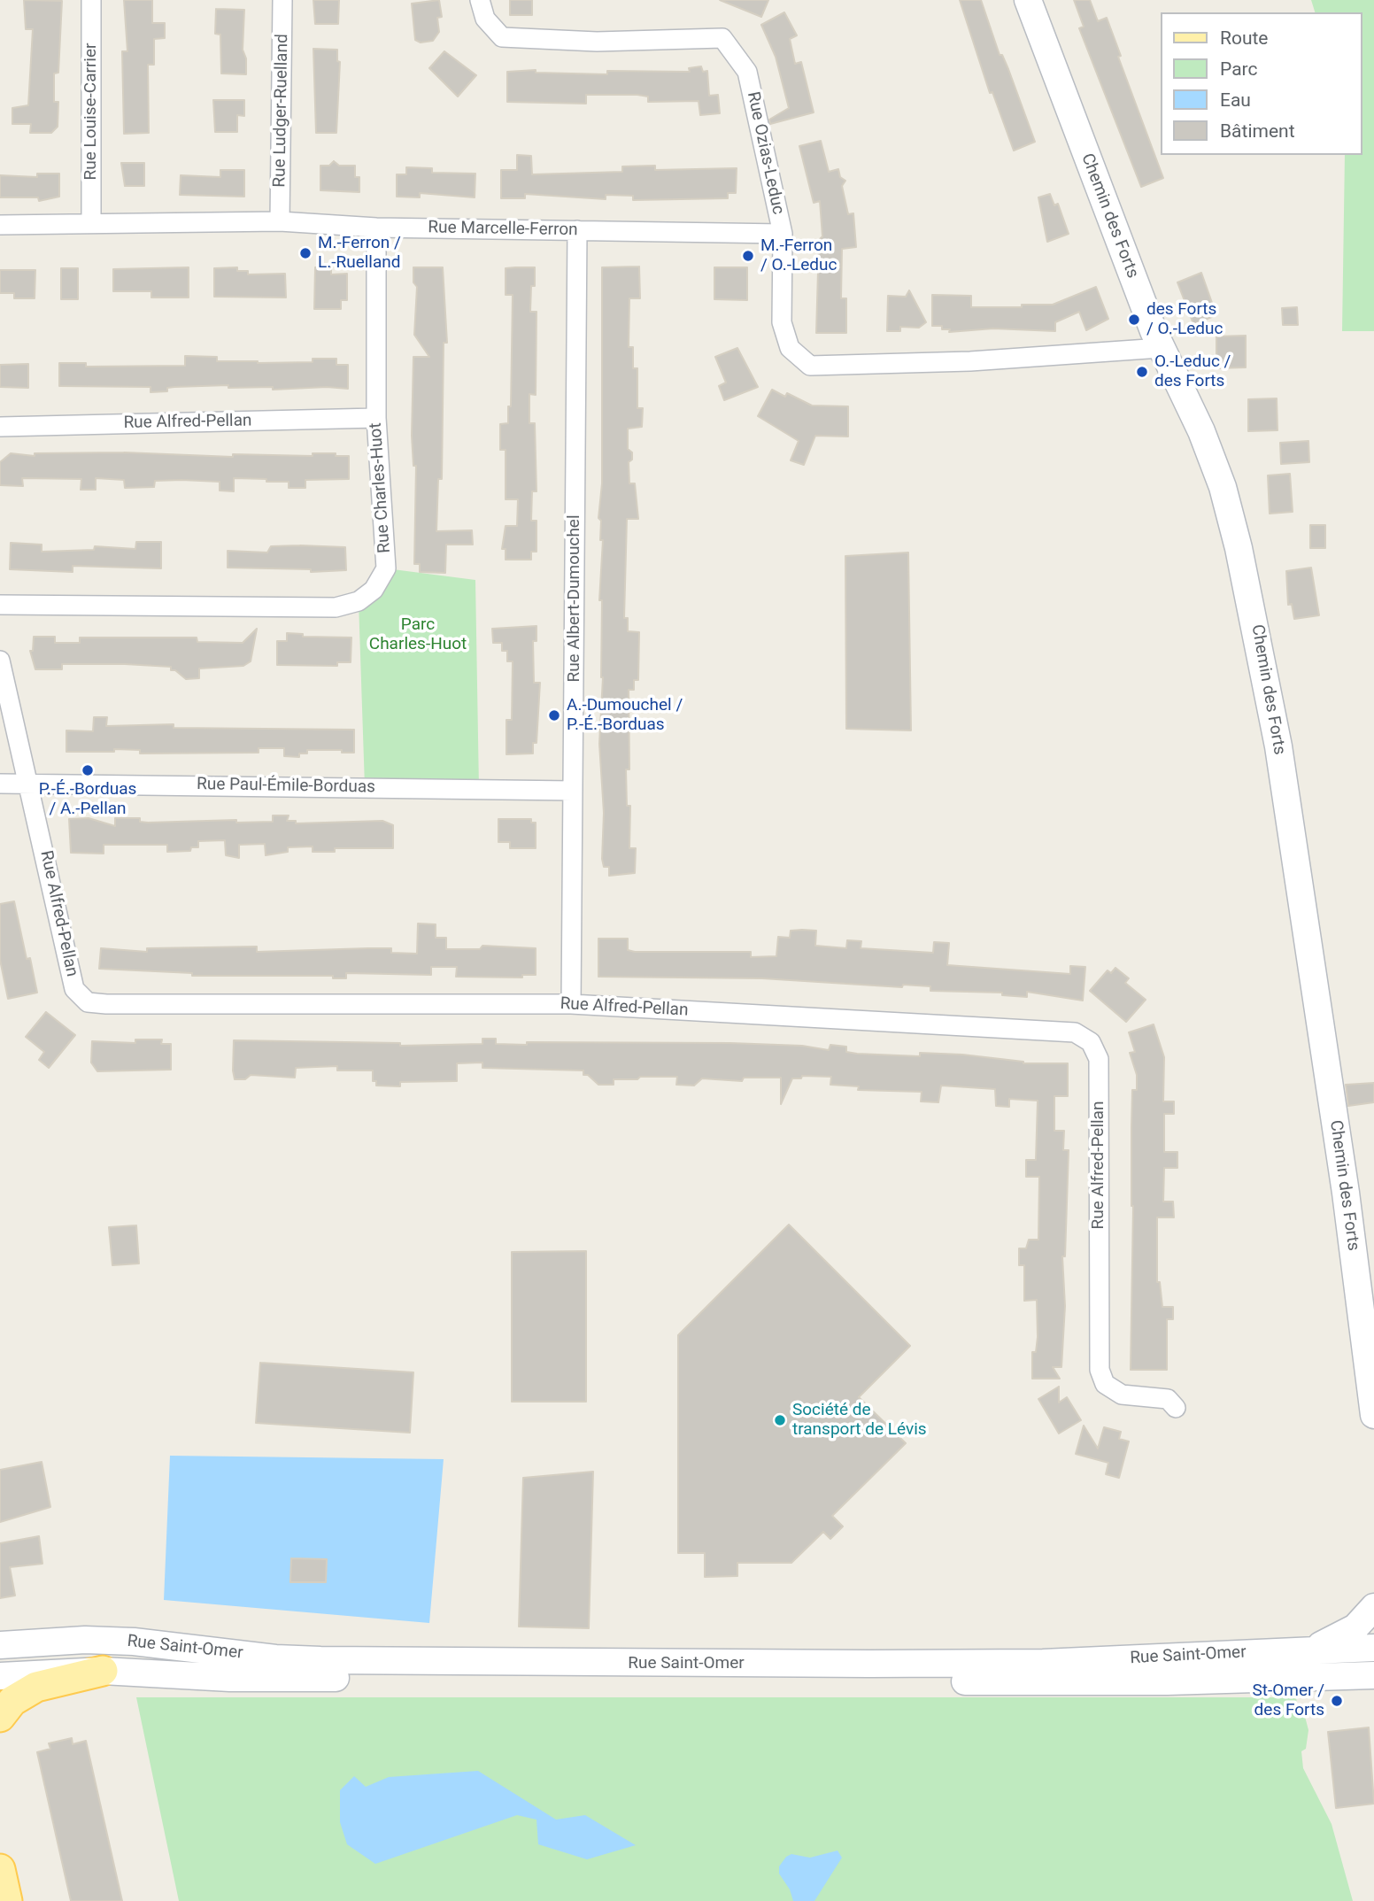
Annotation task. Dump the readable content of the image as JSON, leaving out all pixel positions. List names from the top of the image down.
{
  "streets": {
    "street": [
      "Rue Ludger-Ruelland",
      "Rue Louise-Carrier",
      "Rue Ozias-Leduc",
      "Chemin des Forts",
      "Rue Marcelle-Ferron",
      "Rue Alfred-Pellan",
      "Rue Charles-Huot",
      "Rue Albert-Dumouchel",
      "Rue Paul-Émile-Borduas",
      "Rue Saint-Omer"
    ]
  },
  "crossings": [
    ["Rue Ludger-Ruelland", "Rue Marcelle-Ferron"],
    ["Rue Louise-Carrier", "Rue Marcelle-Ferron"],
    ["Rue Ozias-Leduc", "Chemin des Forts"],
    ["Rue Ozias-Leduc", "Rue Marcelle-Ferron"],
    ["Rue Marcelle-Ferron", "Rue Charles-Huot"],
    ["Rue Marcelle-Ferron", "Rue Albert-Dumouchel"],
    ["Rue Alfred-Pellan", "Rue Charles-Huot"],
    ["Rue Alfred-Pellan", "Rue Albert-Dumouchel"],
    ["Rue Alfred-Pellan", "Rue Paul-Émile-Borduas"],
    ["Rue Albert-Dumouchel", "Rue Paul-Émile-Borduas"]
  ],
  "parks": ["Parc Charles-Huot"],
  "places": [
    "M.-Ferron / L.-Ruelland",
    "M.-Ferron / O.-Leduc",
    "des Forts / O.-Leduc",
    "O.-Leduc / des Forts",
    "A.-Dumouchel / P.-É.-Borduas",
    "P.-É.-Borduas / A.-Pellan",
    "Société de transport de Lévis",
    "St-Omer / des Forts"
  ],
  "legend": [
    "Route",
    "Parc",
    "Eau",
    "Bâtiment"
  ]
}
